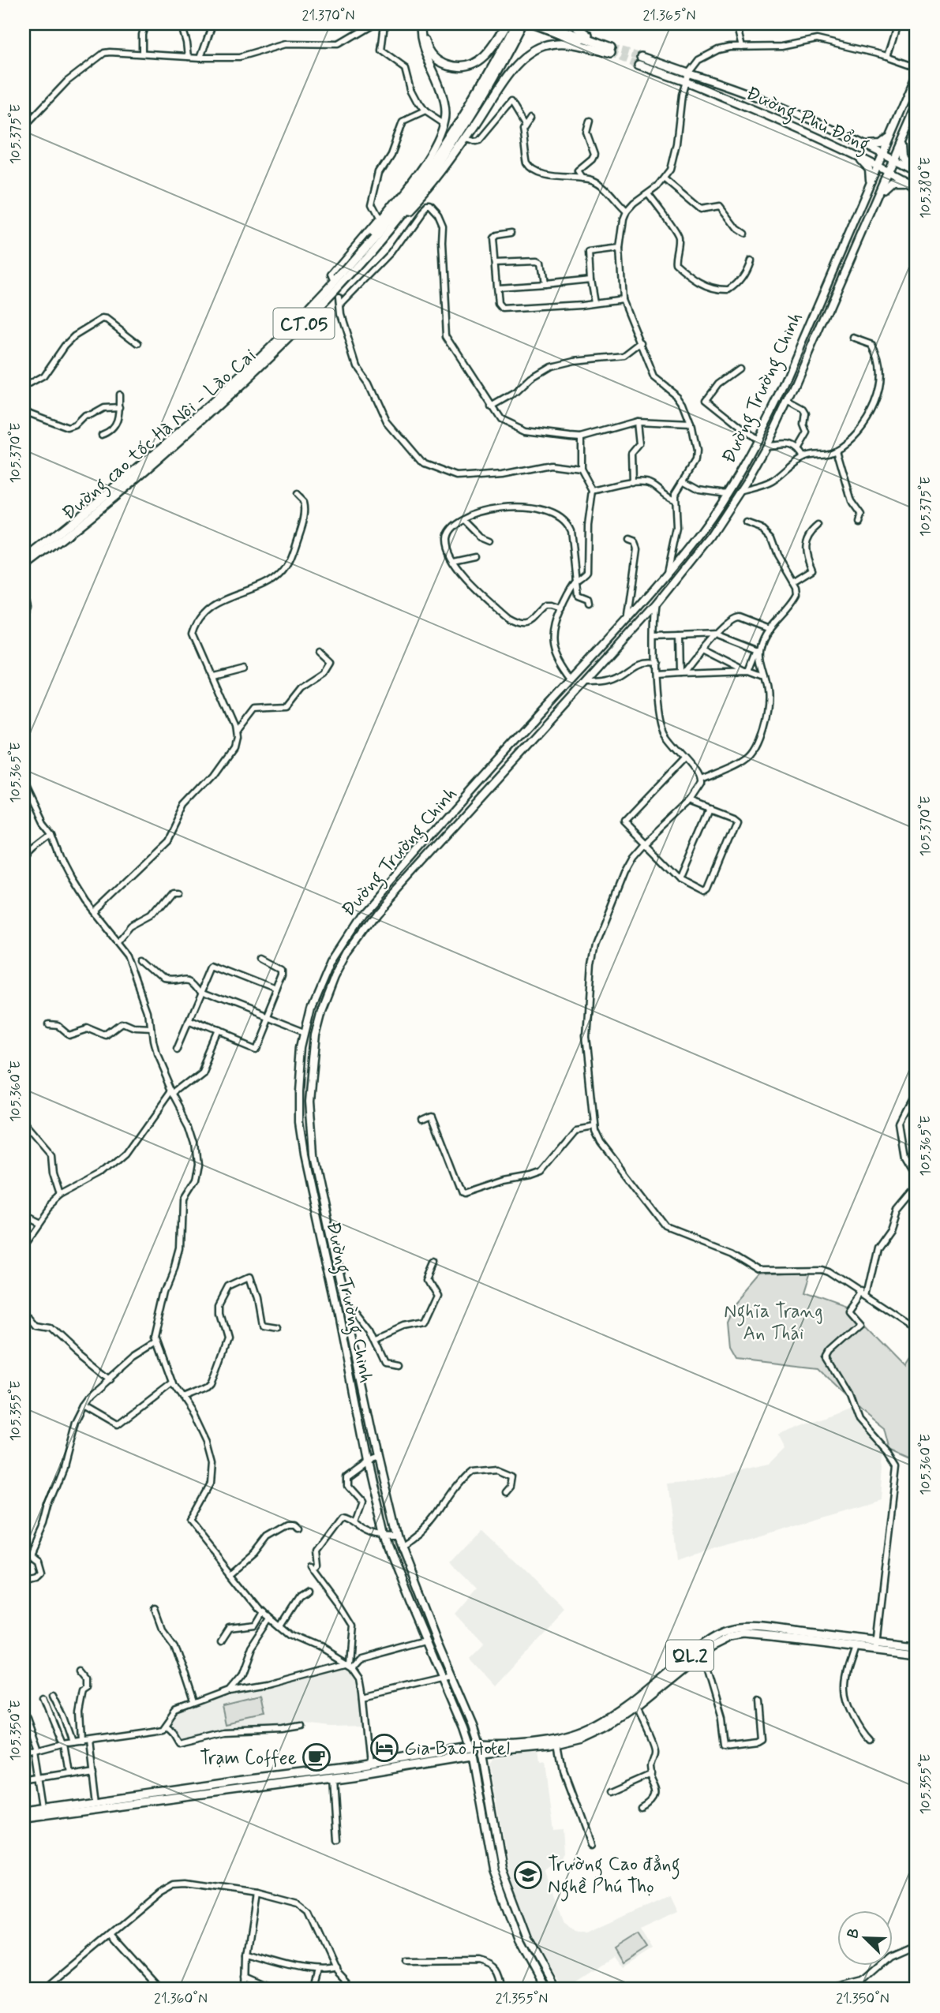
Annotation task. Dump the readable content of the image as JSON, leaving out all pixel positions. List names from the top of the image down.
{
  "streets": {
    "highway": ["CT.05", "Đường cao tốc Hà Nội - Lào Cai", "QL.2"],
    "main road": ["Đường Phù Đổng", "Đường Trường Chinh"]
  },
  "crossings": [
    ["Đường Phù Đổng", "Đường Trường Chinh"],
    ["Đường Trường Chinh", "QL.2"]
  ],
  "parks": ["Nghĩa Trang An Thái"],
  "places": {
    "hotel": ["Gia Bao Hotel"],
    "cafe": ["Trạm Coffee"],
    "school or university": ["Trường Cao đẳng Nghề Phú Thọ"]
  },
  "north": "top left",
  "coordinates": [
    "21.370°N",
    "21.365°N",
    "105.375°E",
    "105.380°E",
    "105.370°E",
    "105.365°E",
    "105.360°E",
    "105.355°E",
    "105.350°E",
    "21.360°N",
    "21.355°N",
    "21.350°N"
  ]
}
